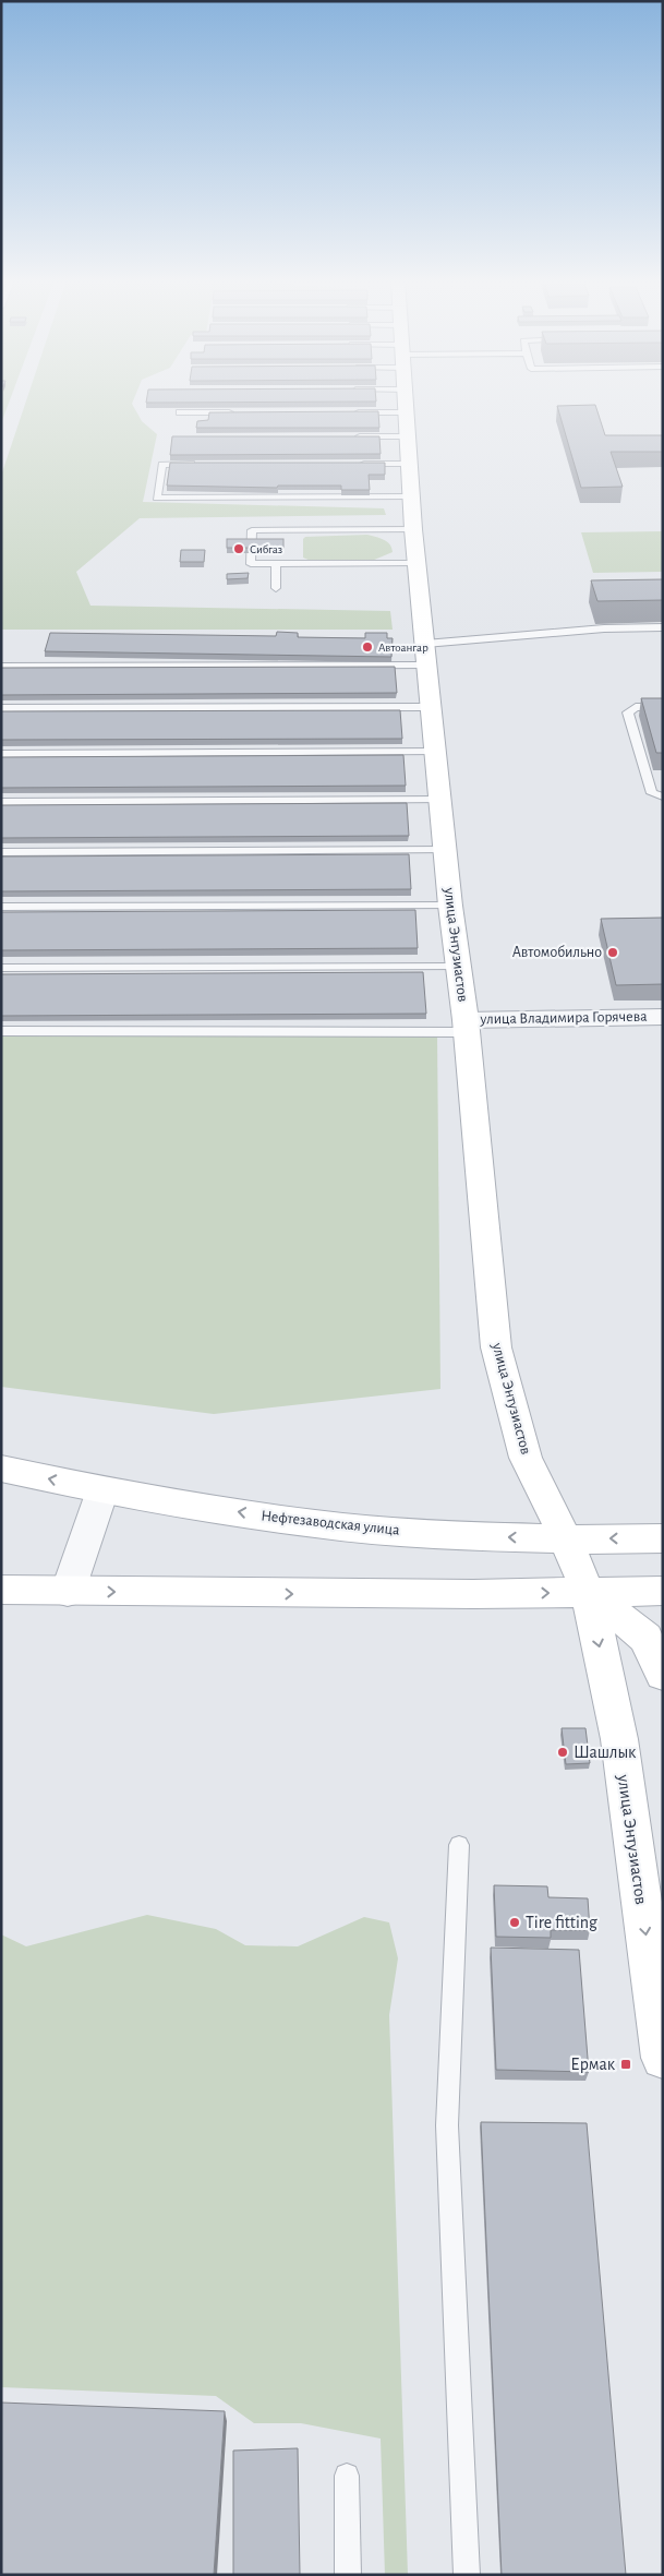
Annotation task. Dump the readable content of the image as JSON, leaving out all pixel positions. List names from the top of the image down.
{
  "streets": {
    "main road": ["улица Энтузиастов", "Нефтезаводская улица"],
    "street": ["улица Владимира Горячева"]
  },
  "crossings": [
    ["улица Энтузиастов", "улица Владимира Горячева"],
    ["улица Энтузиастов", "Нефтезаводская улица"]
  ],
  "places": {
    "other": [
      "Сибгаз",
      "Автоангар",
      "Автомобильно",
      "Шашлык",
      "Tire fitting"
    ],
    "transit": ["Ермак"]
  }
}
